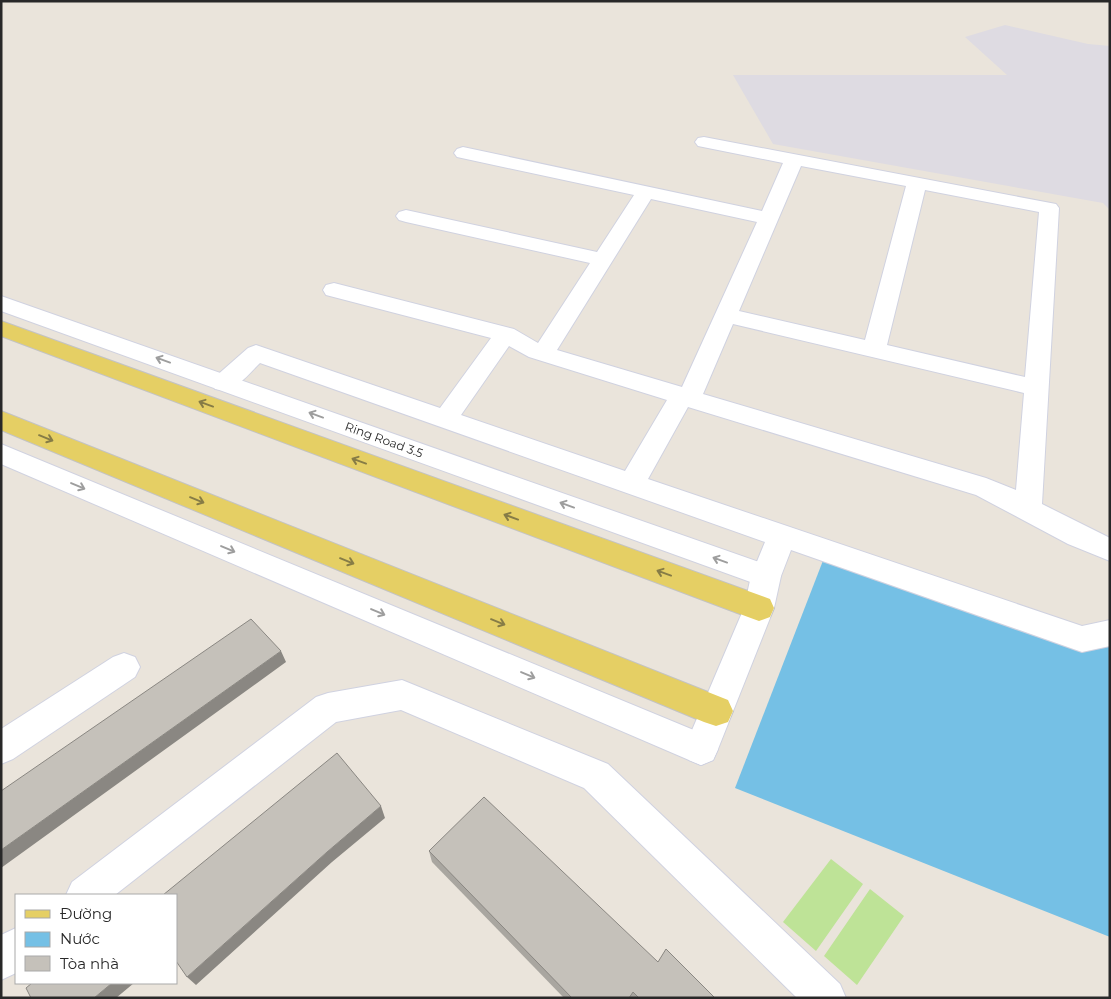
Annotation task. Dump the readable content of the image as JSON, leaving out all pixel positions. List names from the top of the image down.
{
  "streets": {
    "street": ["Ring Road 3.5"]
  },
  "legend": ["Đường", "Nước", "Tòa nhà"]
}
